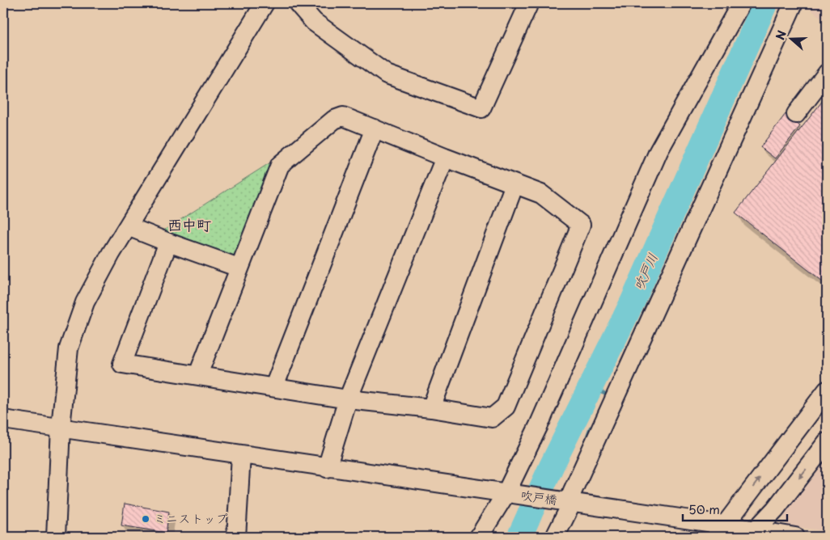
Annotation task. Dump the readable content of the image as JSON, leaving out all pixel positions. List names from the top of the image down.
{
  "streets": {
    "street": ["吹戸橋"]
  },
  "districts": ["西中町"],
  "water": ["吹戸川"],
  "places": ["ミニストップ"],
  "scale_bar": "50 m",
  "north": "left"
}
